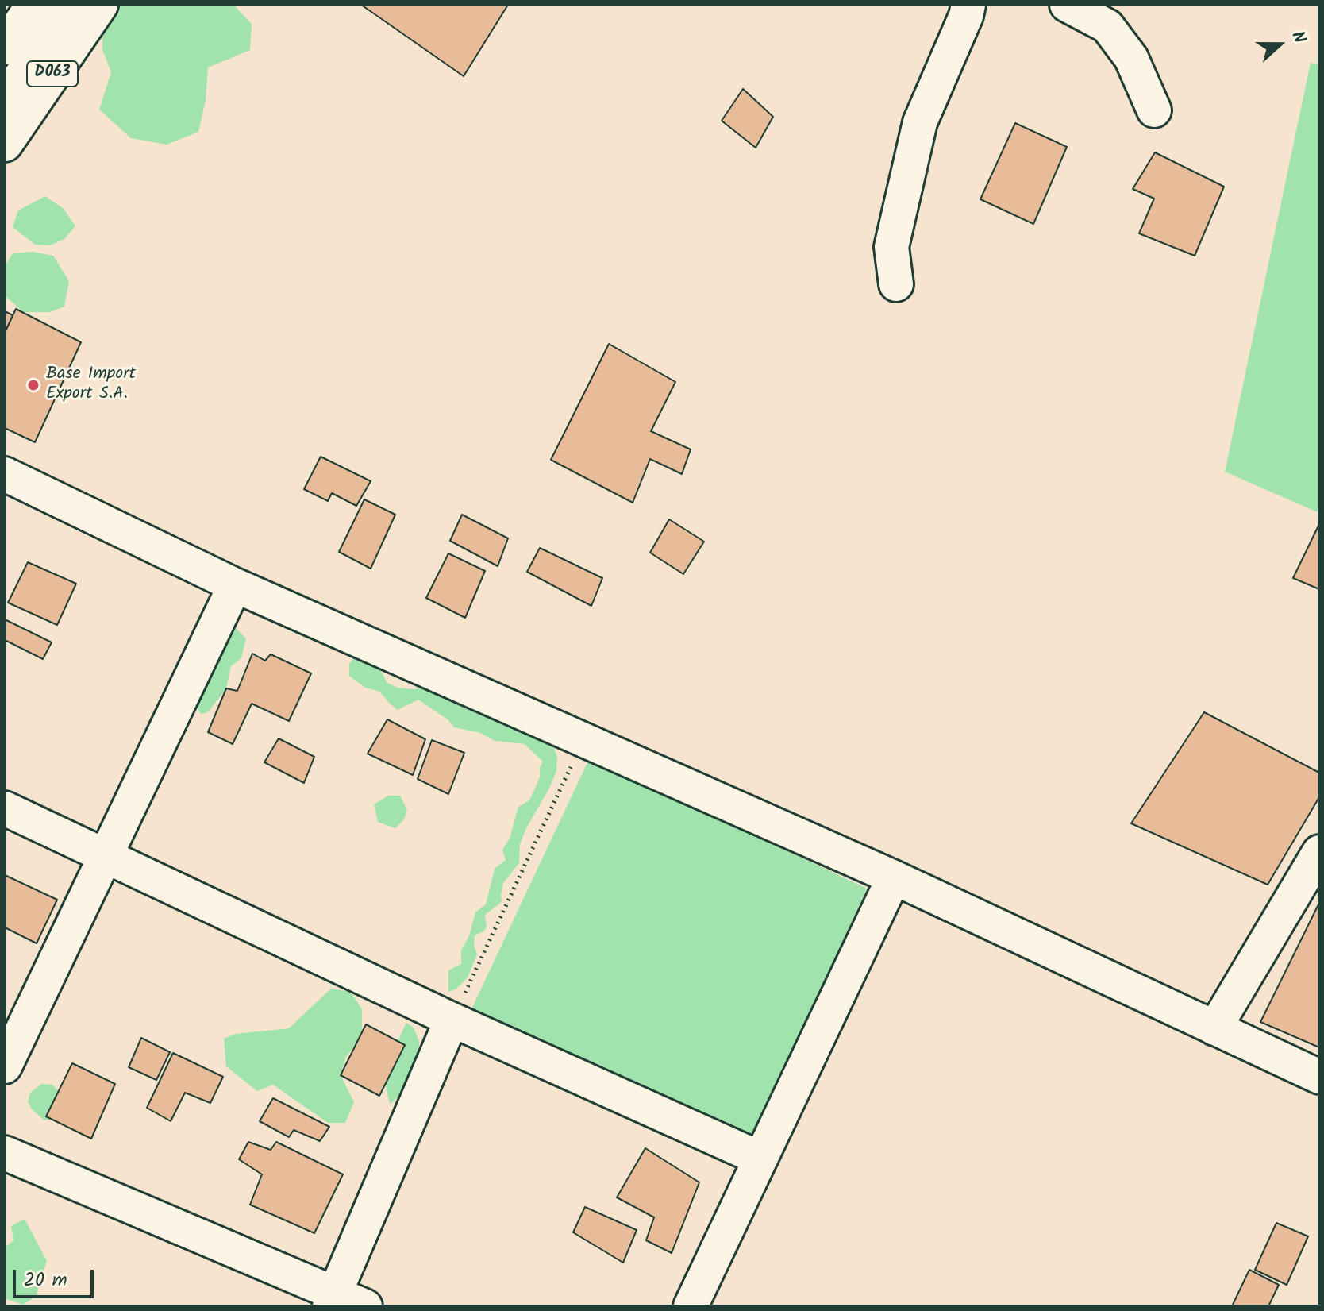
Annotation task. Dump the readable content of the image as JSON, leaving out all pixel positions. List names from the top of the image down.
{
  "streets": {
    "main road": ["D063"]
  },
  "places": ["Base Import Export S.A."],
  "scale_bar": "20 m",
  "north": "right"
}
